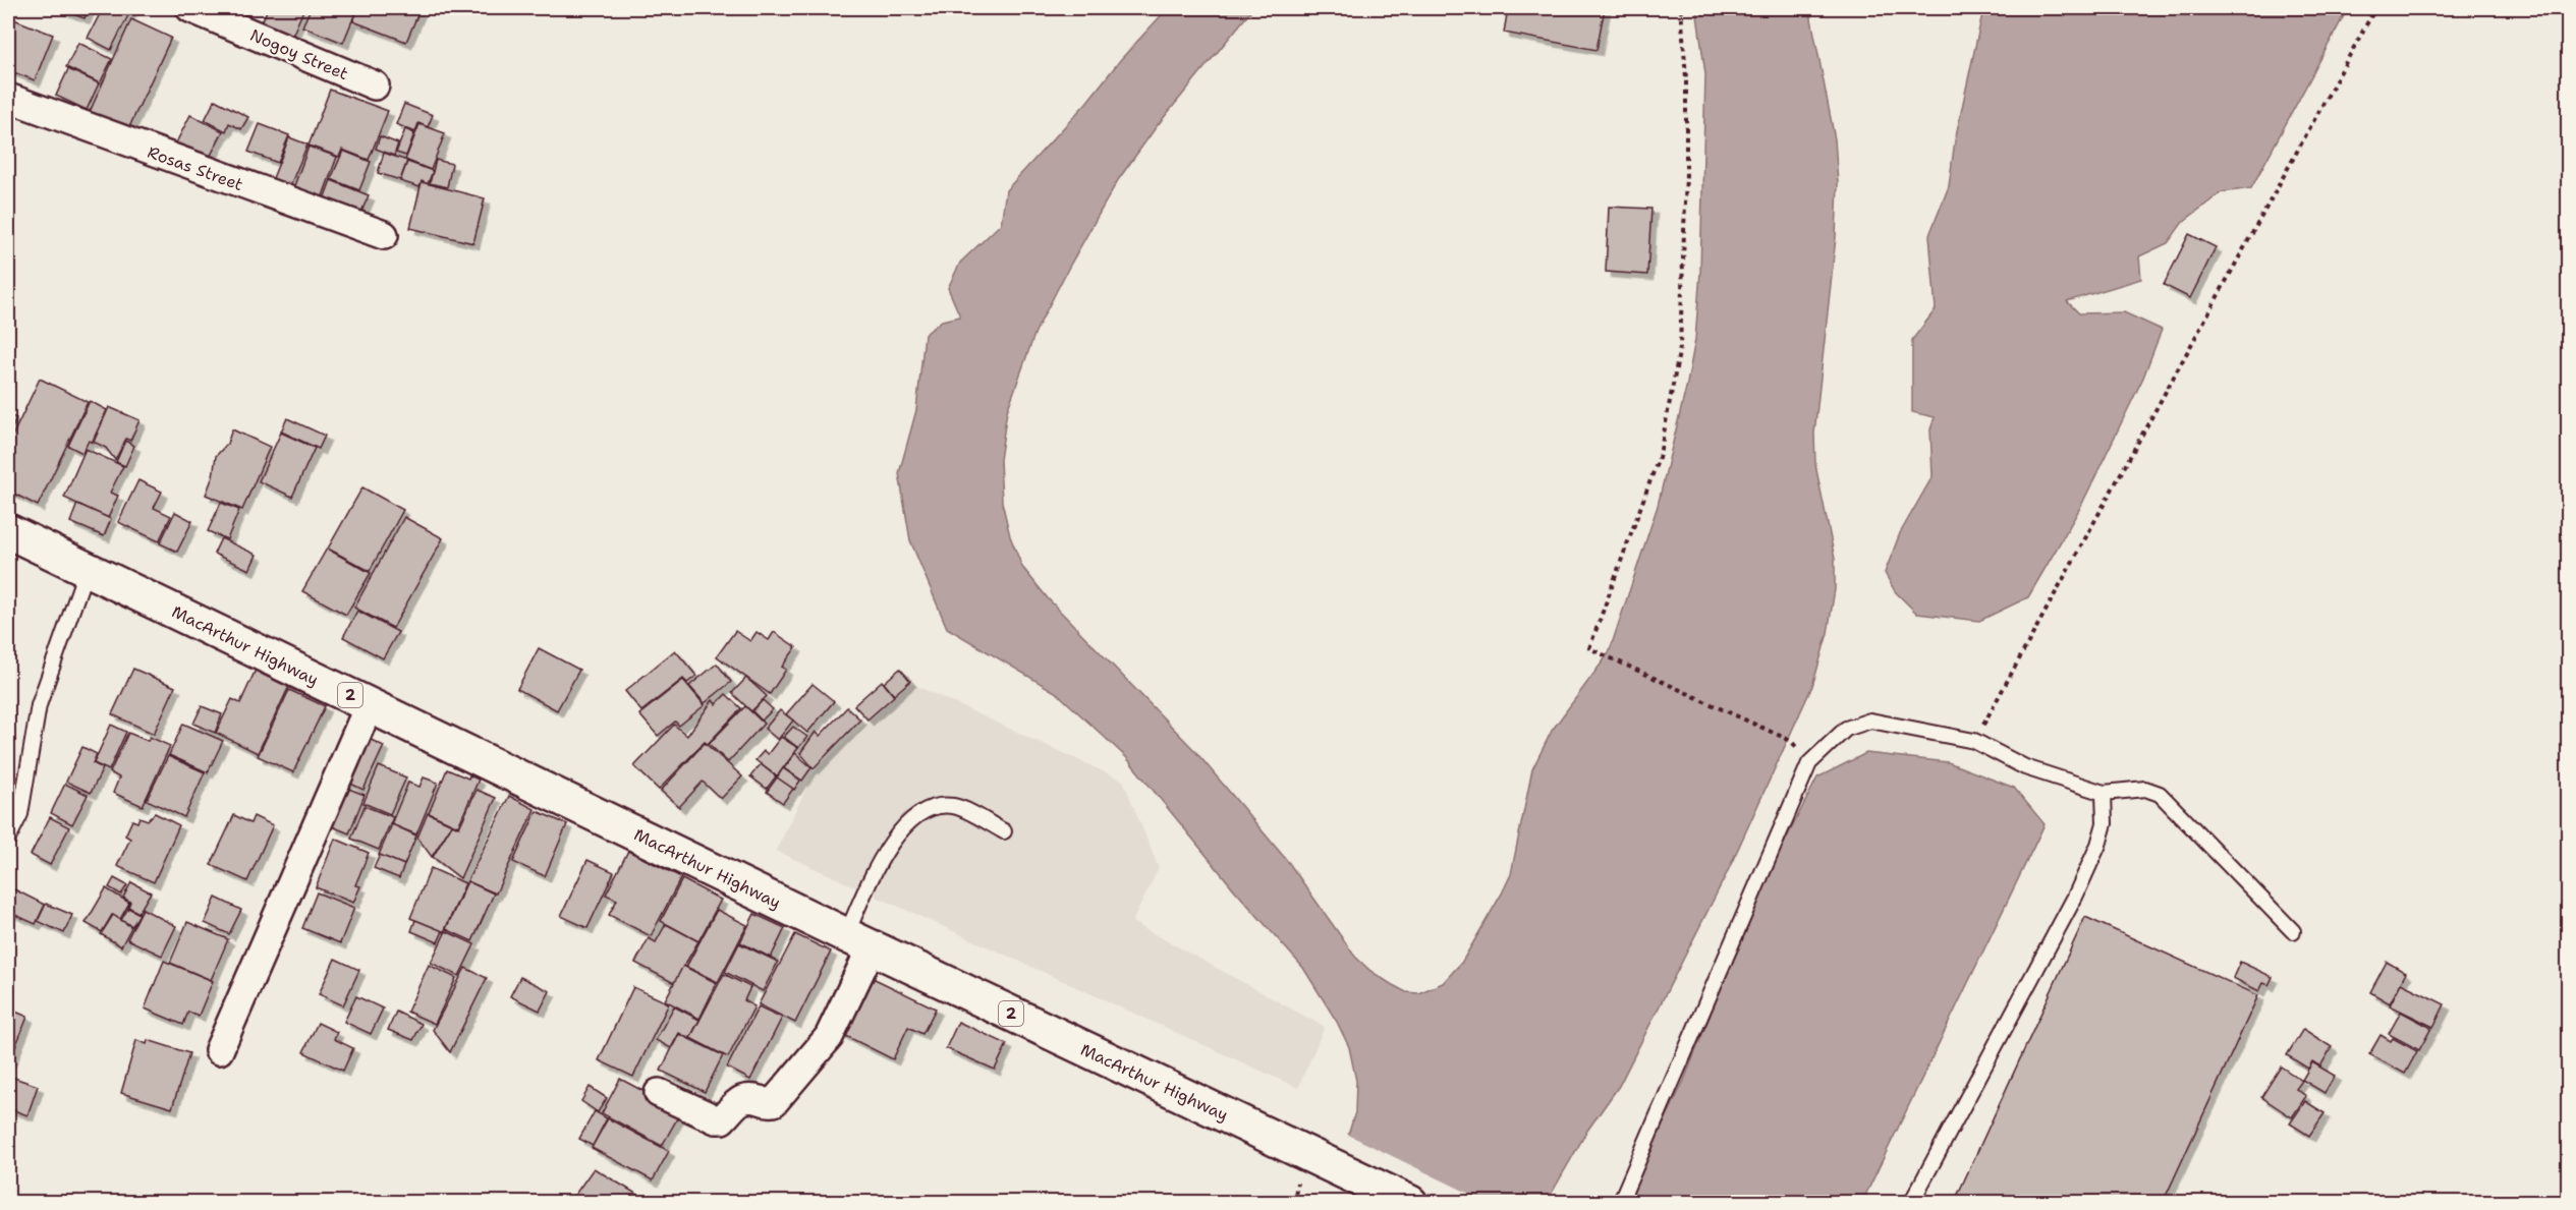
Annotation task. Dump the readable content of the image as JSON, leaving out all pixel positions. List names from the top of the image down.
{
  "streets": {
    "highway": ["MacArthur Highway", "2"],
    "street": ["Nogoy Street", "Rosas Street"]
  }
}
